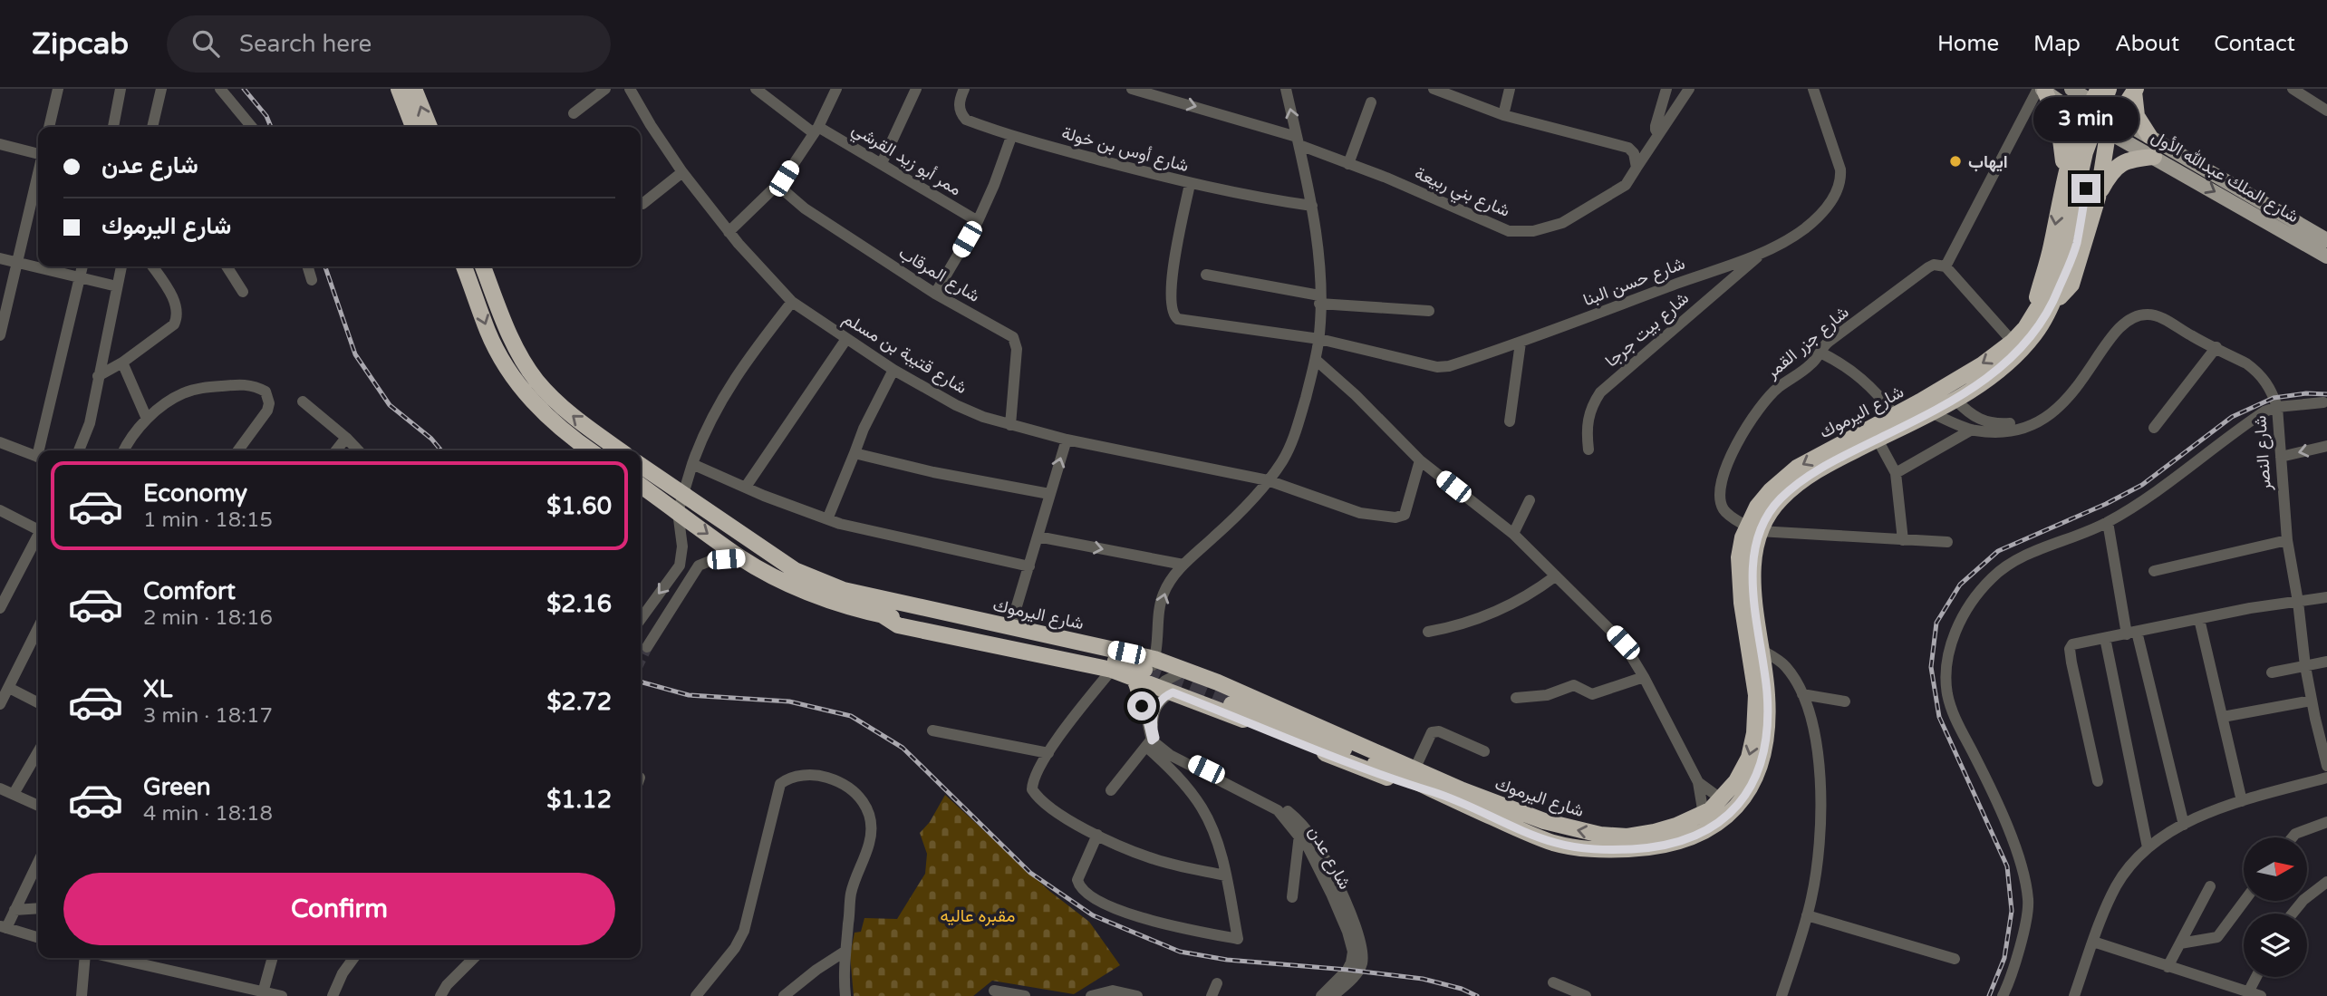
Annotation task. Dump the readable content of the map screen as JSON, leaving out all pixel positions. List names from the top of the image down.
{
  "streets": {
    "highway": ["شارع اليرموك"],
    "main road": ["شارع الملك عبدالله الأول"],
    "street": [
      "شارع أوس بن خولة",
      "ممر أبو زيد القرشي",
      "شارع بني ربيعة",
      "شارع المرقاب",
      "شارع حسن البنا",
      "شارع بيت جرجا",
      "شارع جزر القمر",
      "شارع قتيبة بن مسلم",
      "شارع النصر",
      "شارع عدن"
    ]
  },
  "crossings": [
    ["شارع أوس بن خولة", "شارع حسن البنا"],
    ["شارع المرقاب", "شارع قتيبة بن مسلم"],
    ["شارع حسن البنا", "شارع بيت جرجا"],
    ["شارع جزر القمر", "شارع اليرموك"],
    ["شارع اليرموك", "شارع النصر"]
  ],
  "parks": ["مقبره عاليه"],
  "places": ["ايهاب"],
  "north": "right",
  "page": {
    "header": "Zipcab",
    "search": "Search here",
    "nav": [
      "Home",
      "Map",
      "About",
      "Contact"
    ],
    "bubble": "3 min",
    "banner": ["شارع عدن", "شارع اليرموك"],
    "list": [
      {
        "name": "Economy",
        "note": "1 min · 18:15",
        "value": "$1.60"
      },
      {
        "name": "Comfort",
        "note": "2 min · 18:16",
        "value": "$2.16"
      },
      {
        "name": "XL",
        "note": "3 min · 18:17",
        "value": "$2.72"
      },
      {
        "name": "Green",
        "note": "4 min · 18:18",
        "value": "$1.12"
      }
    ],
    "buttons": "Confirm"
  }
}
